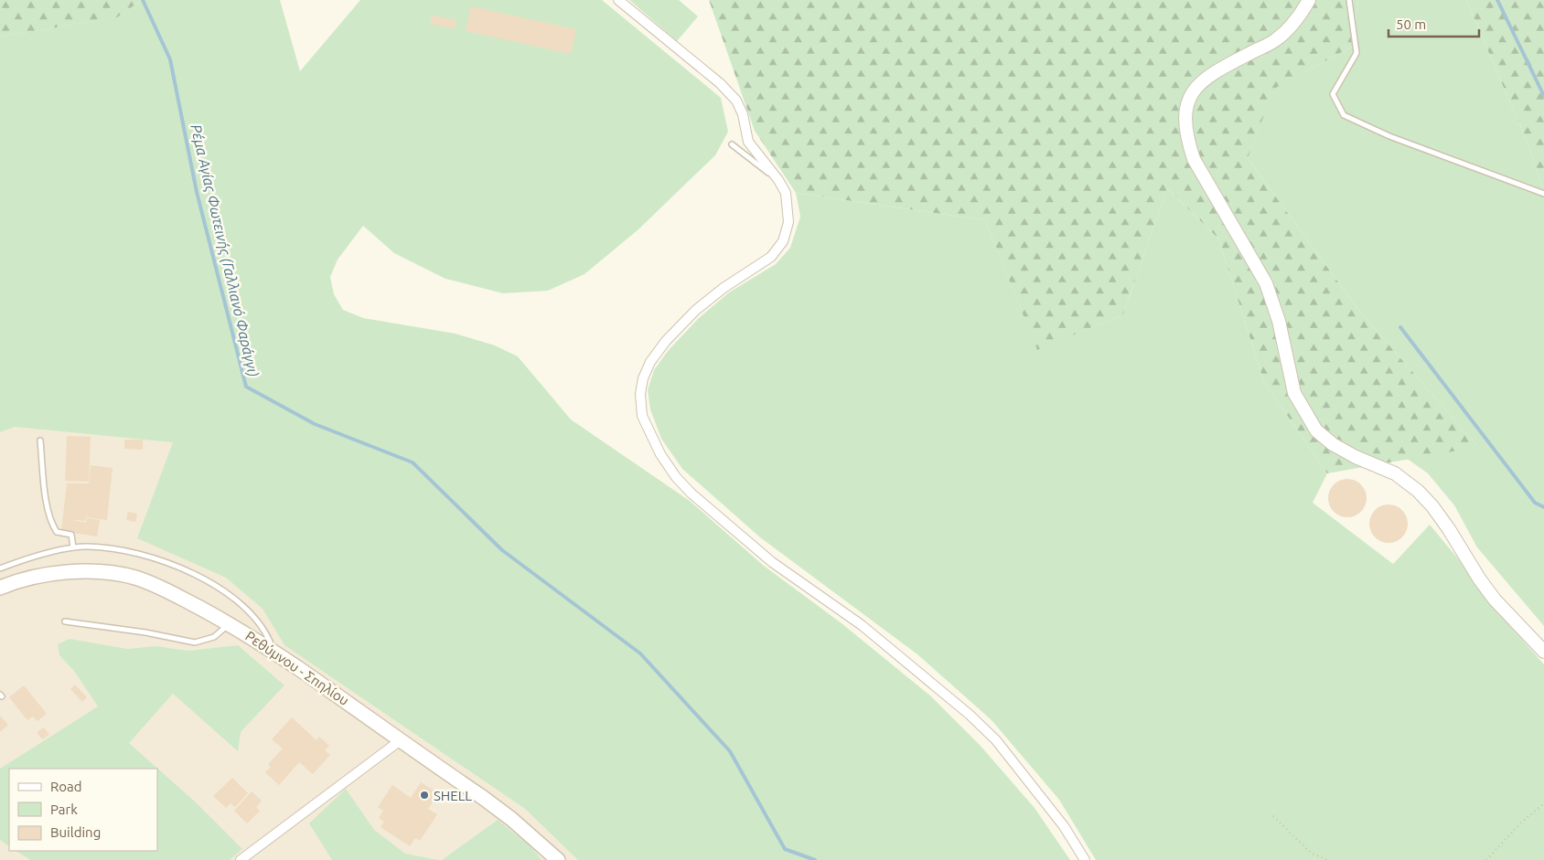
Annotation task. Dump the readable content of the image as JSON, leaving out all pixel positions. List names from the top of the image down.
{
  "streets": {
    "main road": ["Ρεθύμνου - Σπηλίου"]
  },
  "water": ["Ρέμα Αγίας Φωτεινής (Γαλλιανό Φαράγγι)"],
  "places": ["SHELL"],
  "legend": ["Road", "Park", "Building"],
  "scale_bar": "50 m"
}
